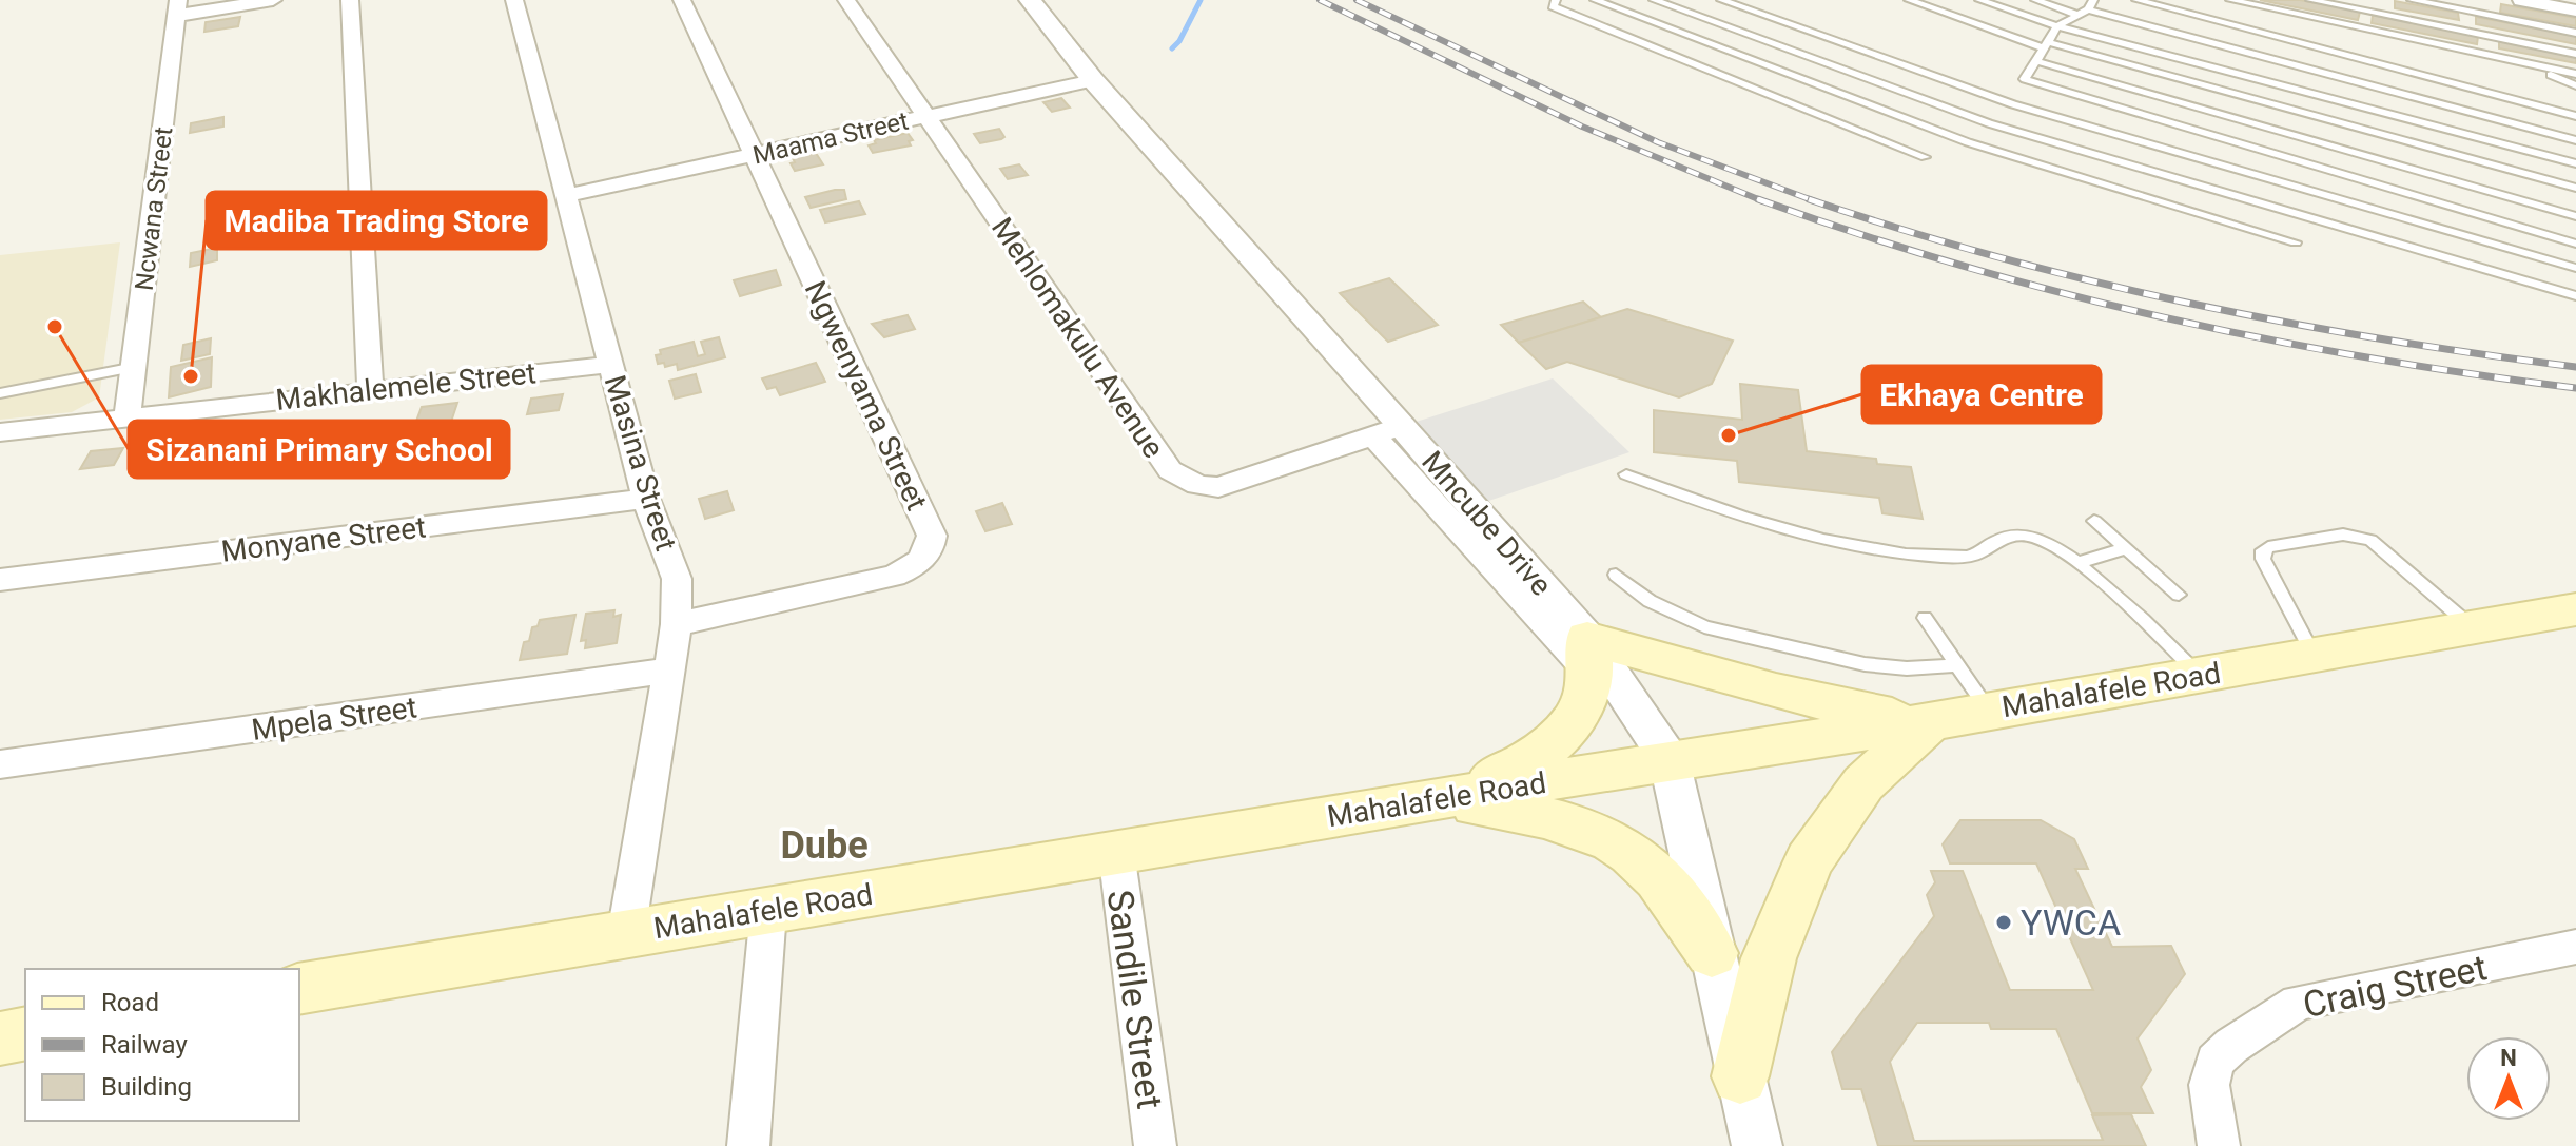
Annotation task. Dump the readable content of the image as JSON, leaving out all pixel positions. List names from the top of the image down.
{
  "streets": {
    "main road": ["Mahalafele Road"],
    "street": [
      "Maama Street",
      "Ncwana Street",
      "Mehlomakulu Avenue",
      "Makhalemele Street",
      "Ngwenyama Street",
      "Masina Street",
      "Mncube Drive",
      "Monyane Street",
      "Mpela Street",
      "Craig Street",
      "Sandile Street"
    ]
  },
  "crossings": [
    ["Maama Street", "Mehlomakulu Avenue"],
    ["Maama Street", "Ngwenyama Street"],
    ["Maama Street", "Masina Street"],
    ["Maama Street", "Mncube Drive"],
    ["Ncwana Street", "Makhalemele Street"],
    ["Mehlomakulu Avenue", "Mncube Drive"],
    ["Makhalemele Street", "Masina Street"],
    ["Ngwenyama Street", "Masina Street"],
    ["Masina Street", "Monyane Street"],
    ["Masina Street", "Mahalafele Road"],
    ["Masina Street", "Mpela Street"],
    ["Mncube Drive", "Mahalafele Road"],
    ["Mahalafele Road", "Sandile Street"]
  ],
  "districts": ["Dube"],
  "places": [
    "Sizanani Primary School",
    "Madiba Trading Store",
    "Ekhaya Centre",
    "YWCA"
  ],
  "legend": ["Road", "Railway", "Building"],
  "north": "top"
}
